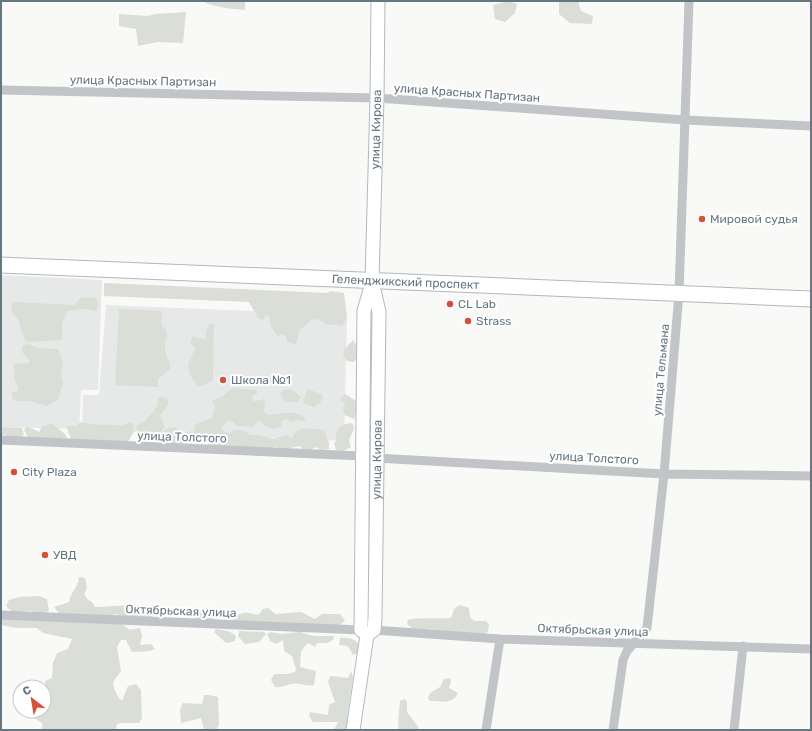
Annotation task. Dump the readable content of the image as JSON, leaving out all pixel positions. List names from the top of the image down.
{
  "streets": {
    "main road": ["улица Кирова", "Геленджикский проспект"],
    "street": [
      "улица Красных Партизан",
      "улица Тельмана",
      "улица Толстого",
      "Октябрьская улица"
    ]
  },
  "crossings": [
    ["улица Красных Партизан", "улица Кирова"],
    ["улица Красных Партизан", "улица Тельмана"],
    ["улица Кирова", "Геленджикский проспект"],
    ["улица Кирова", "улица Толстого"],
    ["улица Кирова", "Октябрьская улица"],
    ["Геленджикский проспект", "улица Тельмана"],
    ["улица Тельмана", "улица Толстого"],
    ["улица Тельмана", "Октябрьская улица"]
  ],
  "places": [
    "Мировой судья",
    "CL Lab",
    "Strass",
    "Школа №1",
    "City Plaza",
    "УВД"
  ],
  "north": "top left"
}
